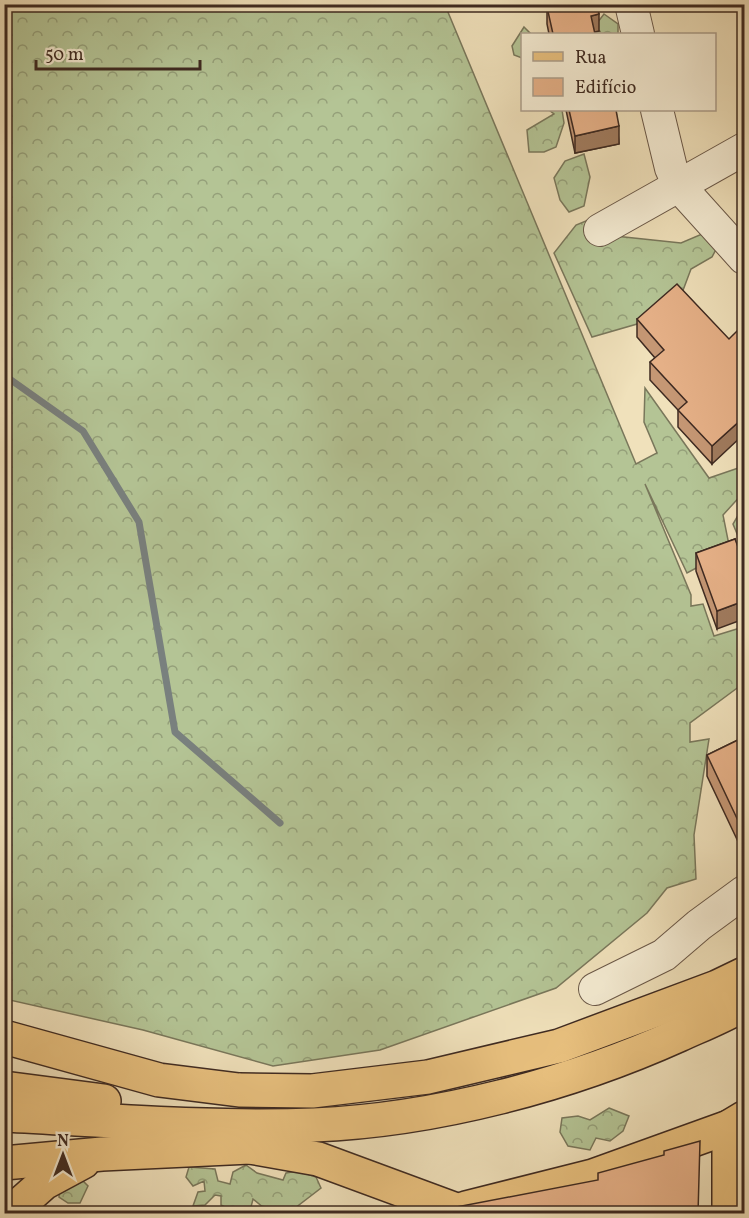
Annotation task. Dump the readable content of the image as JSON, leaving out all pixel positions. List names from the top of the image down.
{
  "legend": ["Rua", "Edifício"],
  "scale_bar": "50 m",
  "north": "top"
}
